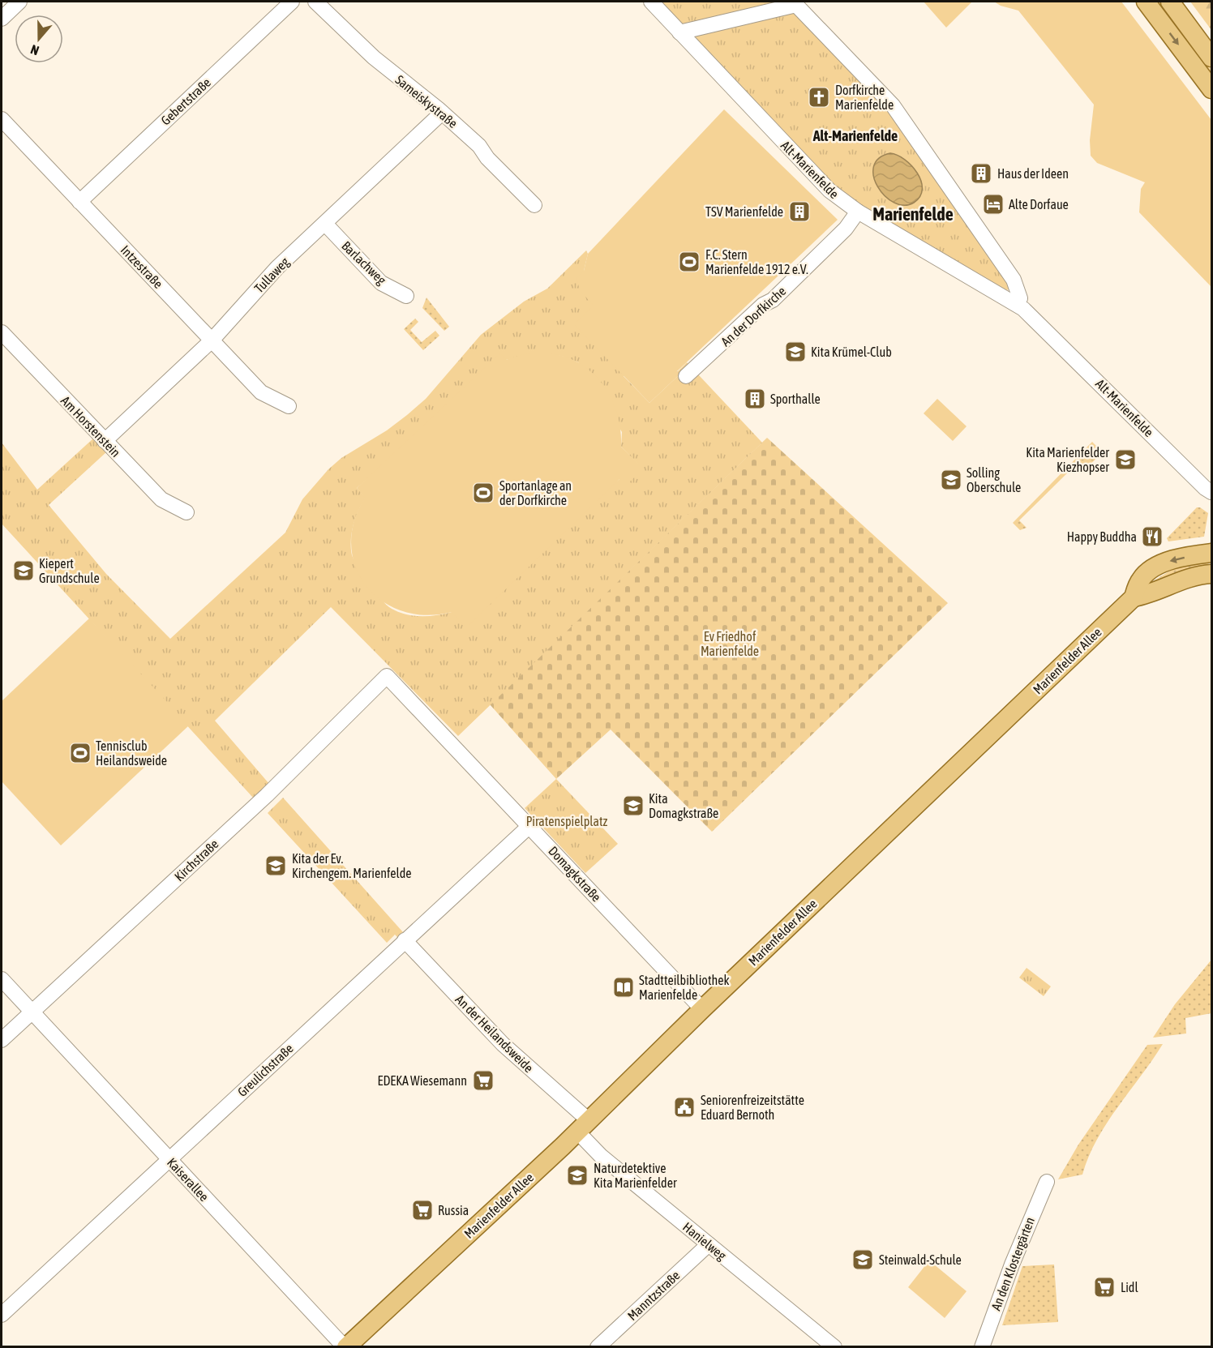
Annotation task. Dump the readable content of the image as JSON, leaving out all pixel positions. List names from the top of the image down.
{
  "streets": {
    "main road": ["Marienfelder Allee"],
    "street": [
      "Gebertstraße",
      "Sameiskystraße",
      "Alt-Marienfelde",
      "Barlachweg",
      "Intzestraße",
      "Tullaweg",
      "An der Dorfkirche",
      "Am Horstenstein",
      "Kirchstraße",
      "Domagkstraße",
      "An der Heilandsweide",
      "Greulichstraße",
      "Kaiserallee",
      "Hanielweg",
      "An den Klostergärten",
      "Manntzstraße"
    ]
  },
  "crossings": [
    ["Gebertstraße", "Intzestraße"],
    ["Sameiskystraße", "Tullaweg"],
    ["Alt-Marienfelde", "An der Dorfkirche"],
    ["Barlachweg", "Tullaweg"],
    ["Intzestraße", "Tullaweg"],
    ["Tullaweg", "Am Horstenstein"],
    ["Marienfelder Allee", "Domagkstraße"],
    ["Marienfelder Allee", "An der Heilandsweide"],
    ["Marienfelder Allee", "Kaiserallee"],
    ["Marienfelder Allee", "Hanielweg"],
    ["Kirchstraße", "Domagkstraße"],
    ["Kirchstraße", "Kaiserallee"],
    ["Domagkstraße", "Greulichstraße"],
    ["An der Heilandsweide", "Greulichstraße"],
    ["An der Heilandsweide", "Hanielweg"],
    ["Greulichstraße", "Kaiserallee"],
    ["Hanielweg", "Manntzstraße"]
  ],
  "districts": ["Alt-Marienfelde", "Marienfelde"],
  "parks": ["Ev Friedhof Marienfelde", "Piratenspielplatz"],
  "places": {
    "church": ["Dorfkirche Marienfelde"],
    "building": ["Haus der Ideen", "TSV Marienfelde", "Sporthalle"],
    "hotel": ["Alte Dorfaue"],
    "sports": ["F.C. Stern Marienfelde 1912 e.V.", "Sportanlage an der Dorfkirche", "Tennisclub Heilandsweide"],
    "school or university": [
      "Kita Krümel-Club",
      "Kita Marienfelder Kiezhopser",
      "Solling Oberschule",
      "Kiepert Grundschule",
      "Kita Domagkstraße",
      "Kita der Ev. Kirchengem. Marienfelde",
      "Naturdetektive Kita Marienfelder",
      "Steinwald-Schule"
    ],
    "restaurant": ["Happy Buddha"],
    "library": ["Stadtteilbibliothek Marienfelde"],
    "supermarket": ["EDEKA Wiesemann", "Russia", "Lidl"],
    "public building": ["Seniorenfreizeitstätte Eduard Bernoth"]
  },
  "north": "bottom"
}
